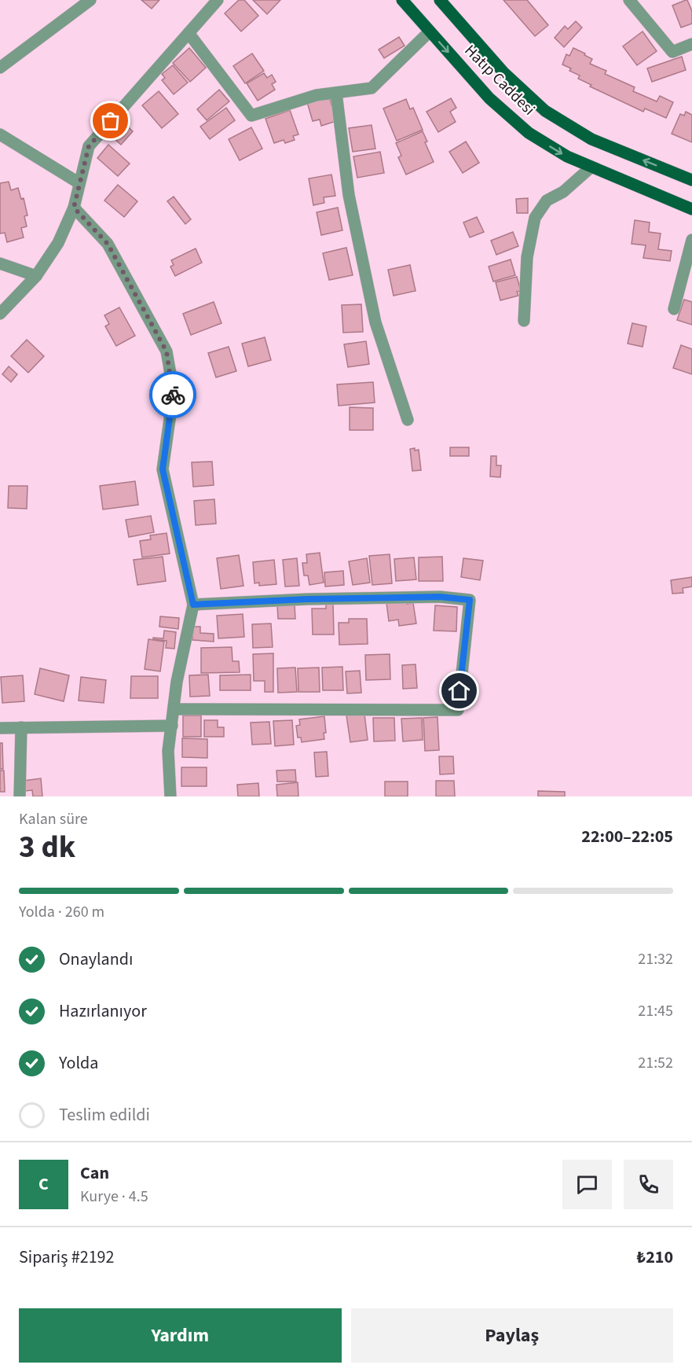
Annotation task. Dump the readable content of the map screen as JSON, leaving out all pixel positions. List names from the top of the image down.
{
  "streets": {
    "main road": ["Hatıp Caddesi"]
  },
  "page": {
    "heading": ["3 dk", "Kalan süre", "22:00–22:05"],
    "panel": [
      "Can",
      "Kurye · 4.5",
      "Sipariş #2192",
      "₺210"
    ],
    "bar": "Yolda · 260 m",
    "list": [
      ["Onaylandı", "21:32"],
      ["Hazırlanıyor", "21:45"],
      ["Yolda", "21:52"],
      "Teslim edildi"
    ],
    "round": "C",
    "buttons": ["Yardım", "Paylaş"]
  }
}
